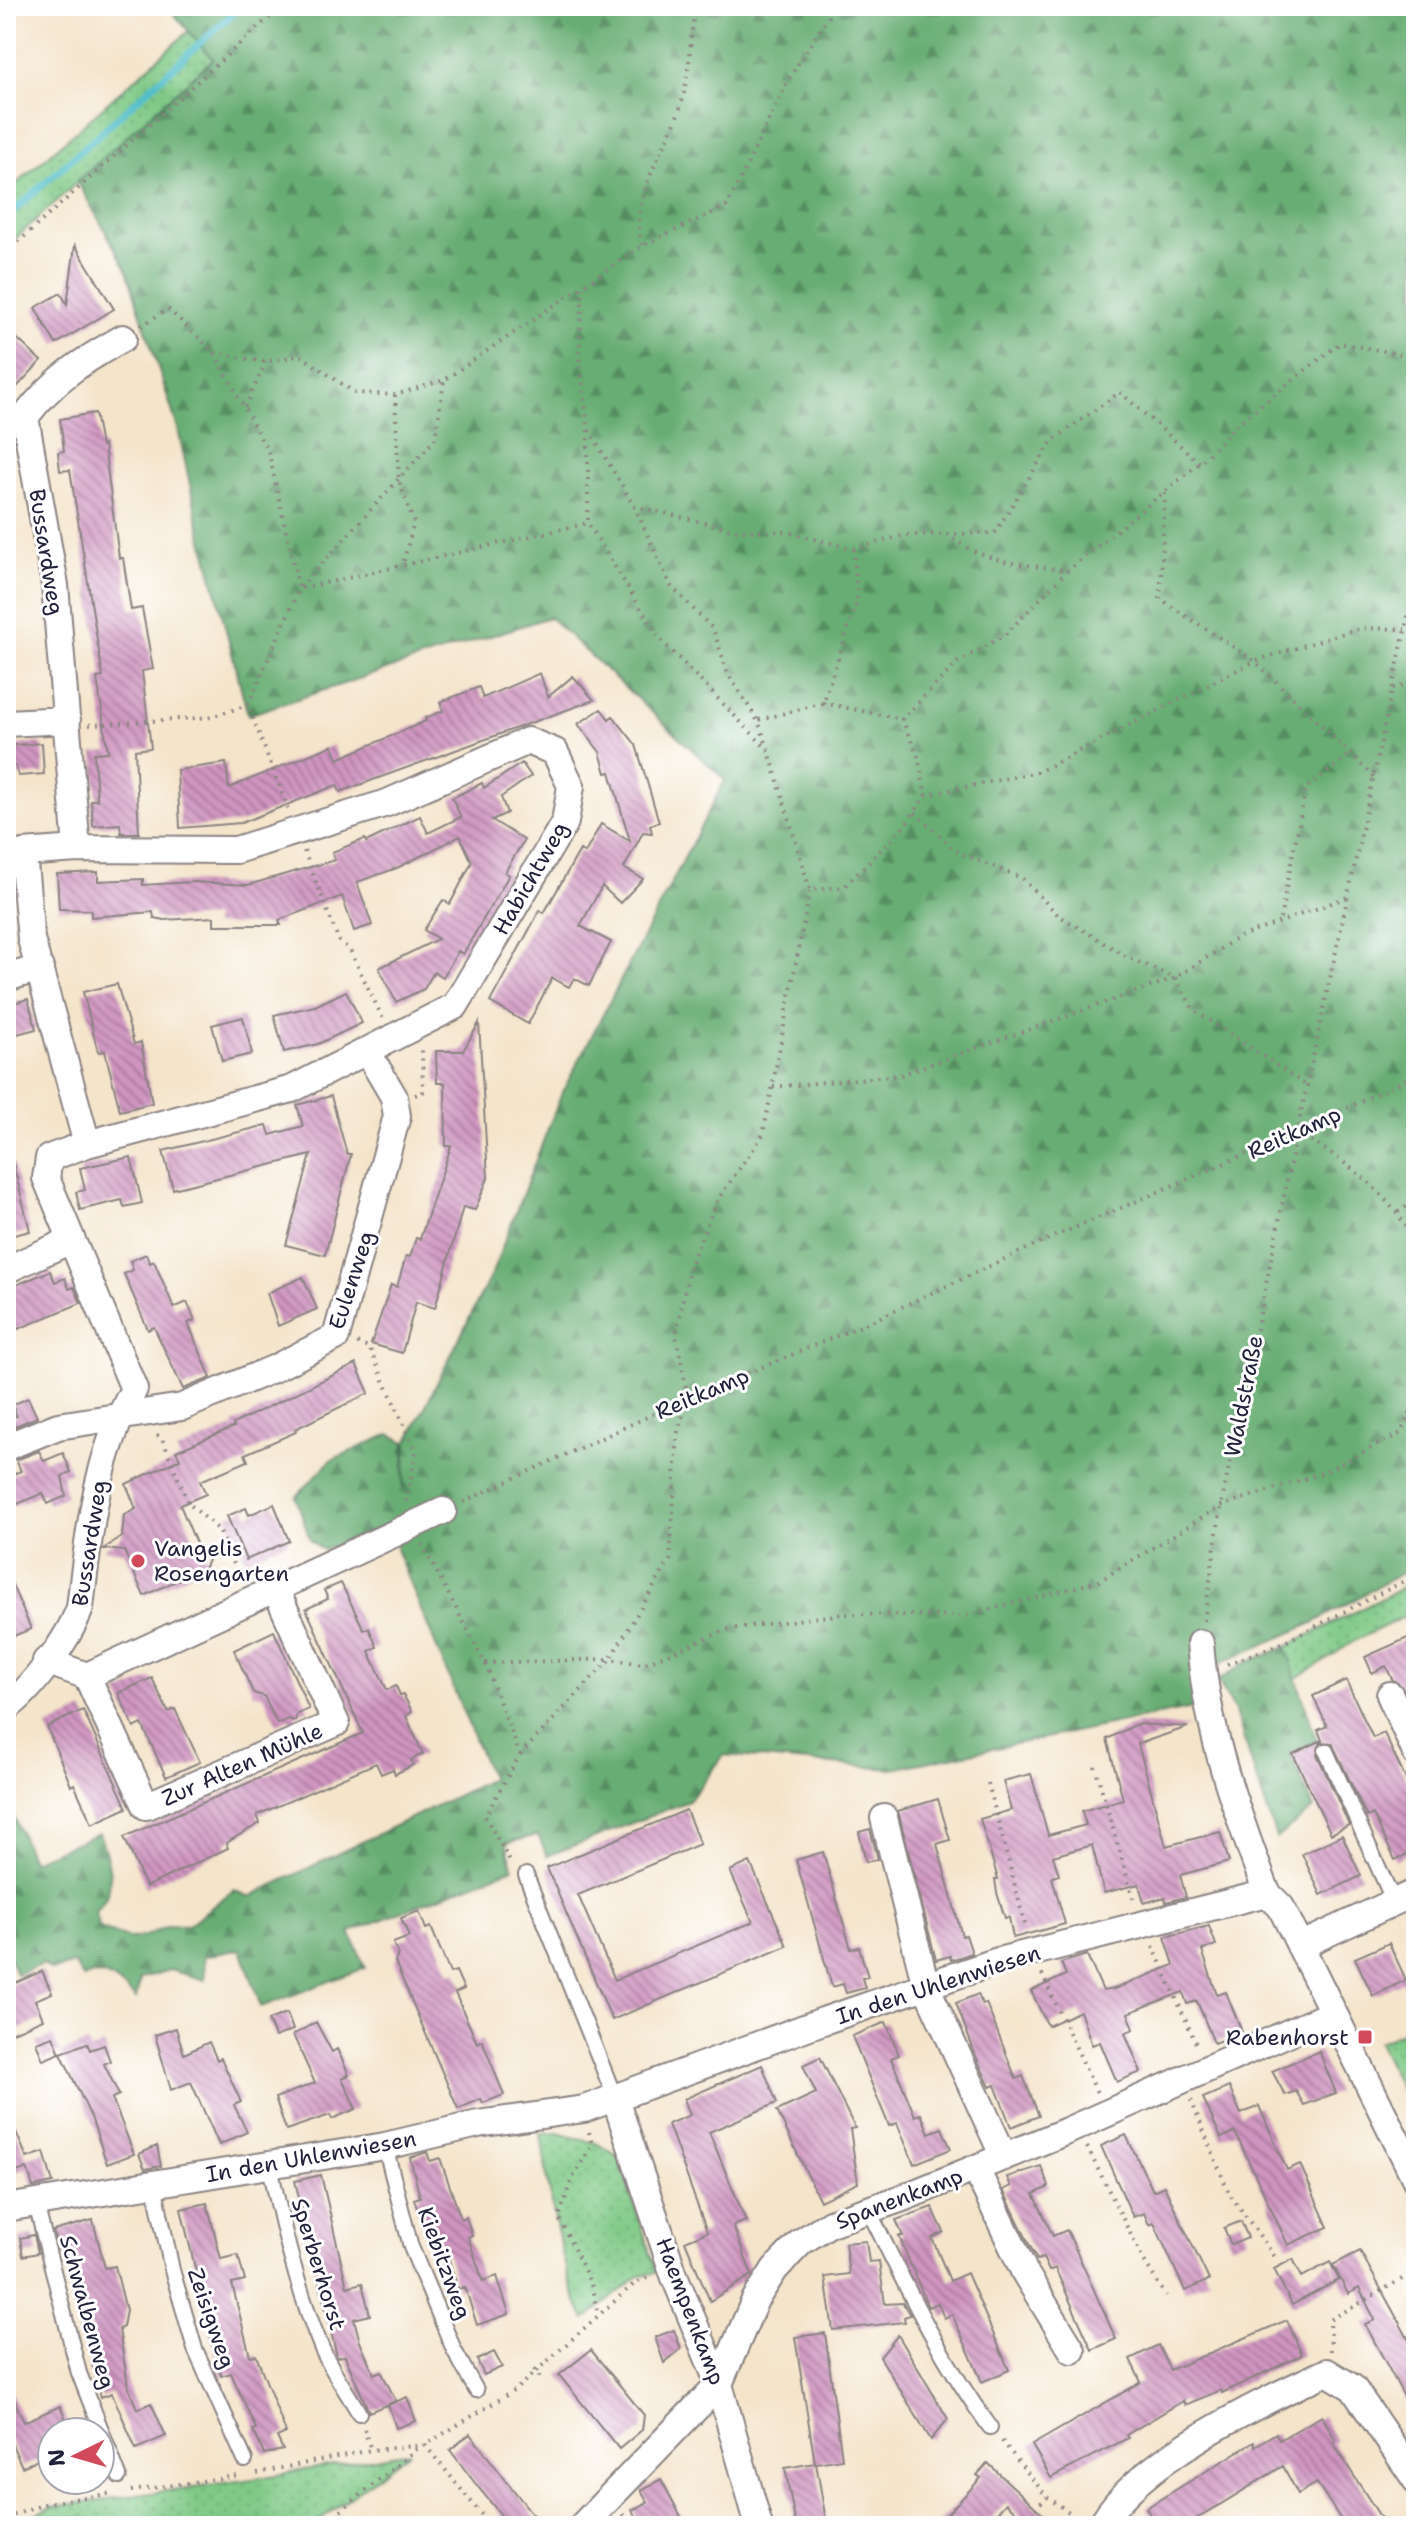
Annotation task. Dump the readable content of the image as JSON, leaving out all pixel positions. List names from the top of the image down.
{
  "streets": {
    "street": [
      "Bussardweg",
      "Habichtweg",
      "Eulenweg",
      "Zur Alten Mühle",
      "In den Uhlenwiesen",
      "Spanenkamp",
      "Haempenkamp"
    ],
    "lane": [
      "Kiebitzweg",
      "Sperberhorst",
      "Schwalbenweg",
      "Zeisigweg"
    ],
    "path": ["Reitkamp", "Waldstraße"]
  },
  "crossings": [
    ["Bussardweg", "Habichtweg"],
    ["Bussardweg", "Eulenweg"],
    ["Reitkamp", "Waldstraße"],
    ["In den Uhlenwiesen", "Kiebitzweg"],
    ["In den Uhlenwiesen", "Sperberhorst"],
    ["In den Uhlenwiesen", "Haempenkamp"],
    ["In den Uhlenwiesen", "Schwalbenweg"],
    ["In den Uhlenwiesen", "Zeisigweg"],
    ["Spanenkamp", "Haempenkamp"]
  ],
  "places": {
    "other": ["Vangelis Rosengarten"],
    "transit": ["Rabenhorst"]
  },
  "north": "left"
}
